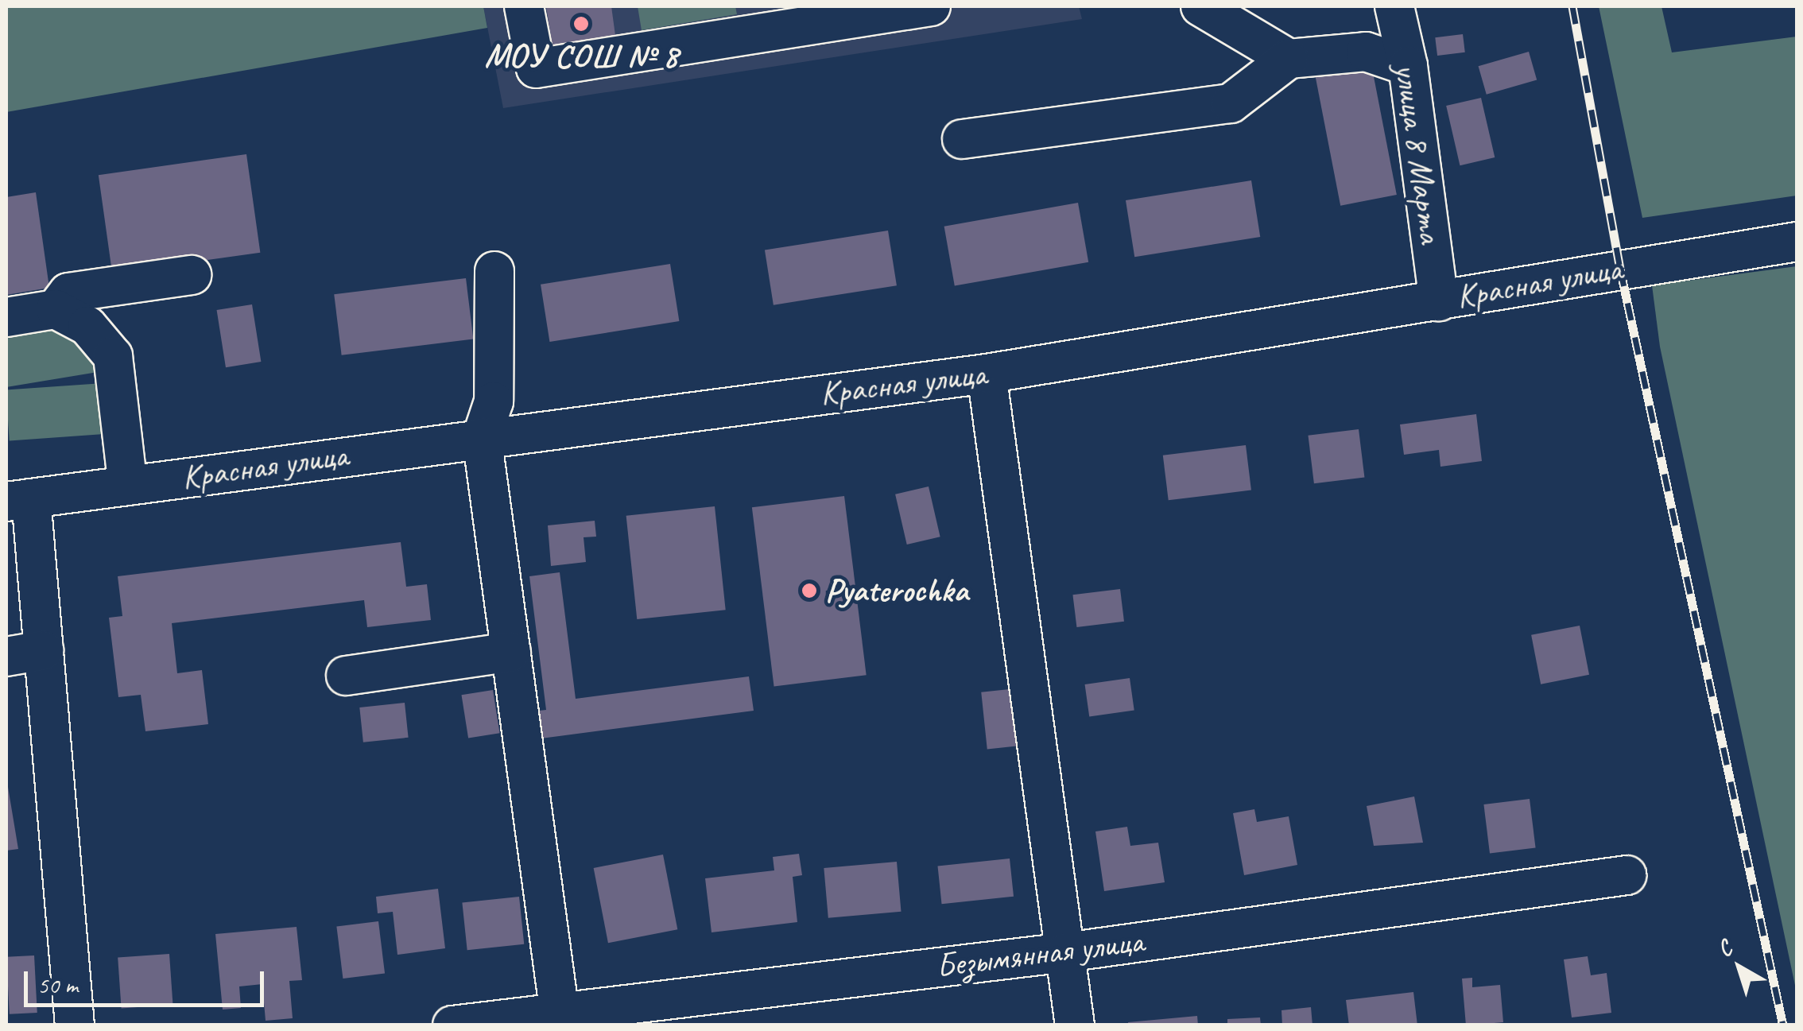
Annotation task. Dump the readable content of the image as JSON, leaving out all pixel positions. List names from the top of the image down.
{
  "streets": {
    "street": ["улица 8 Марта", "Красная улица", "Безымянная улица"]
  },
  "crossings": [
    ["улица 8 Марта", "Красная улица"]
  ],
  "places": ["МОУ СОШ № 8", "Pyaterochka"],
  "scale_bar": "50 m",
  "north": "top left"
}
